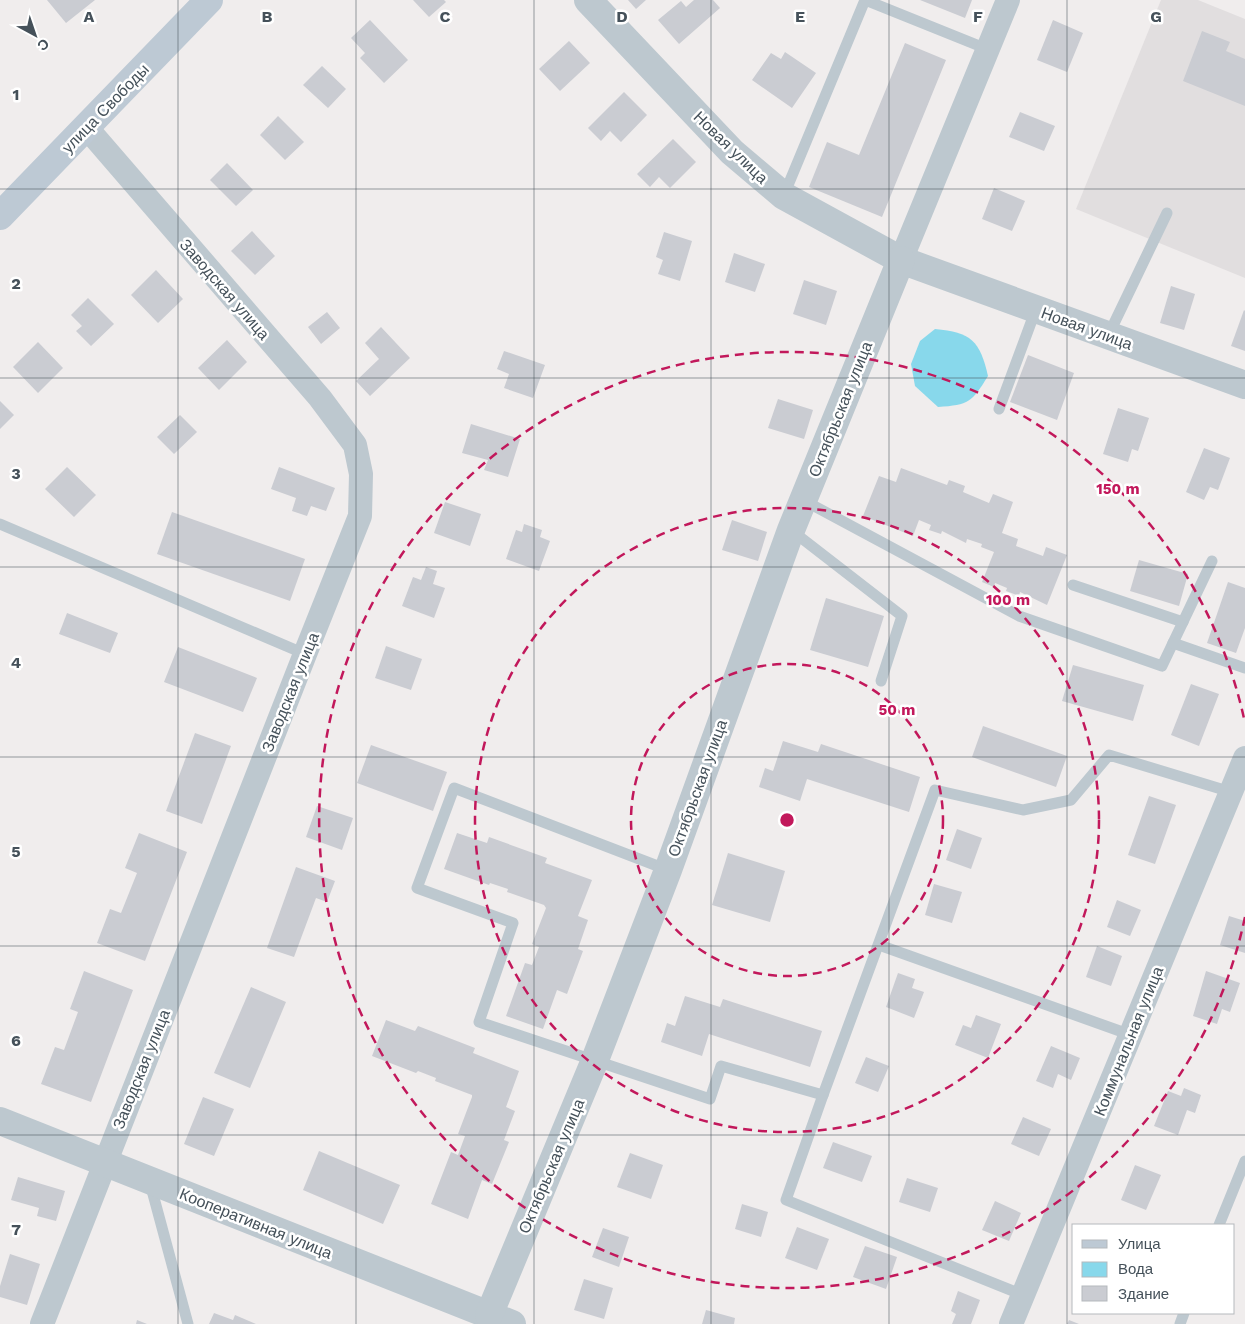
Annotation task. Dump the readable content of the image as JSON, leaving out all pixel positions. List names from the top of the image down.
{
  "streets": {
    "main road": ["улица Свободы"],
    "street": [
      "Новая улица",
      "Заводская улица",
      "Октябрьская улица",
      "Коммунальная улица",
      "Кооперативная улица"
    ]
  },
  "crossings": [
    ["улица Свободы", "Заводская улица"],
    ["Новая улица", "Октябрьская улица"],
    ["Заводская улица", "Кооперативная улица"],
    ["Октябрьская улица", "Кооперативная улица"]
  ],
  "legend": ["Улица", "Вода", "Здание"],
  "north": "bottom right",
  "grid": {
    "columns": [
      "A",
      "B",
      "C",
      "D",
      "E",
      "F",
      "G"
    ],
    "rows": [
      "1",
      "2",
      "3",
      "4",
      "5",
      "6",
      "7"
    ]
  },
  "rings": ["150 m", "100 m", "50 m"]
}
